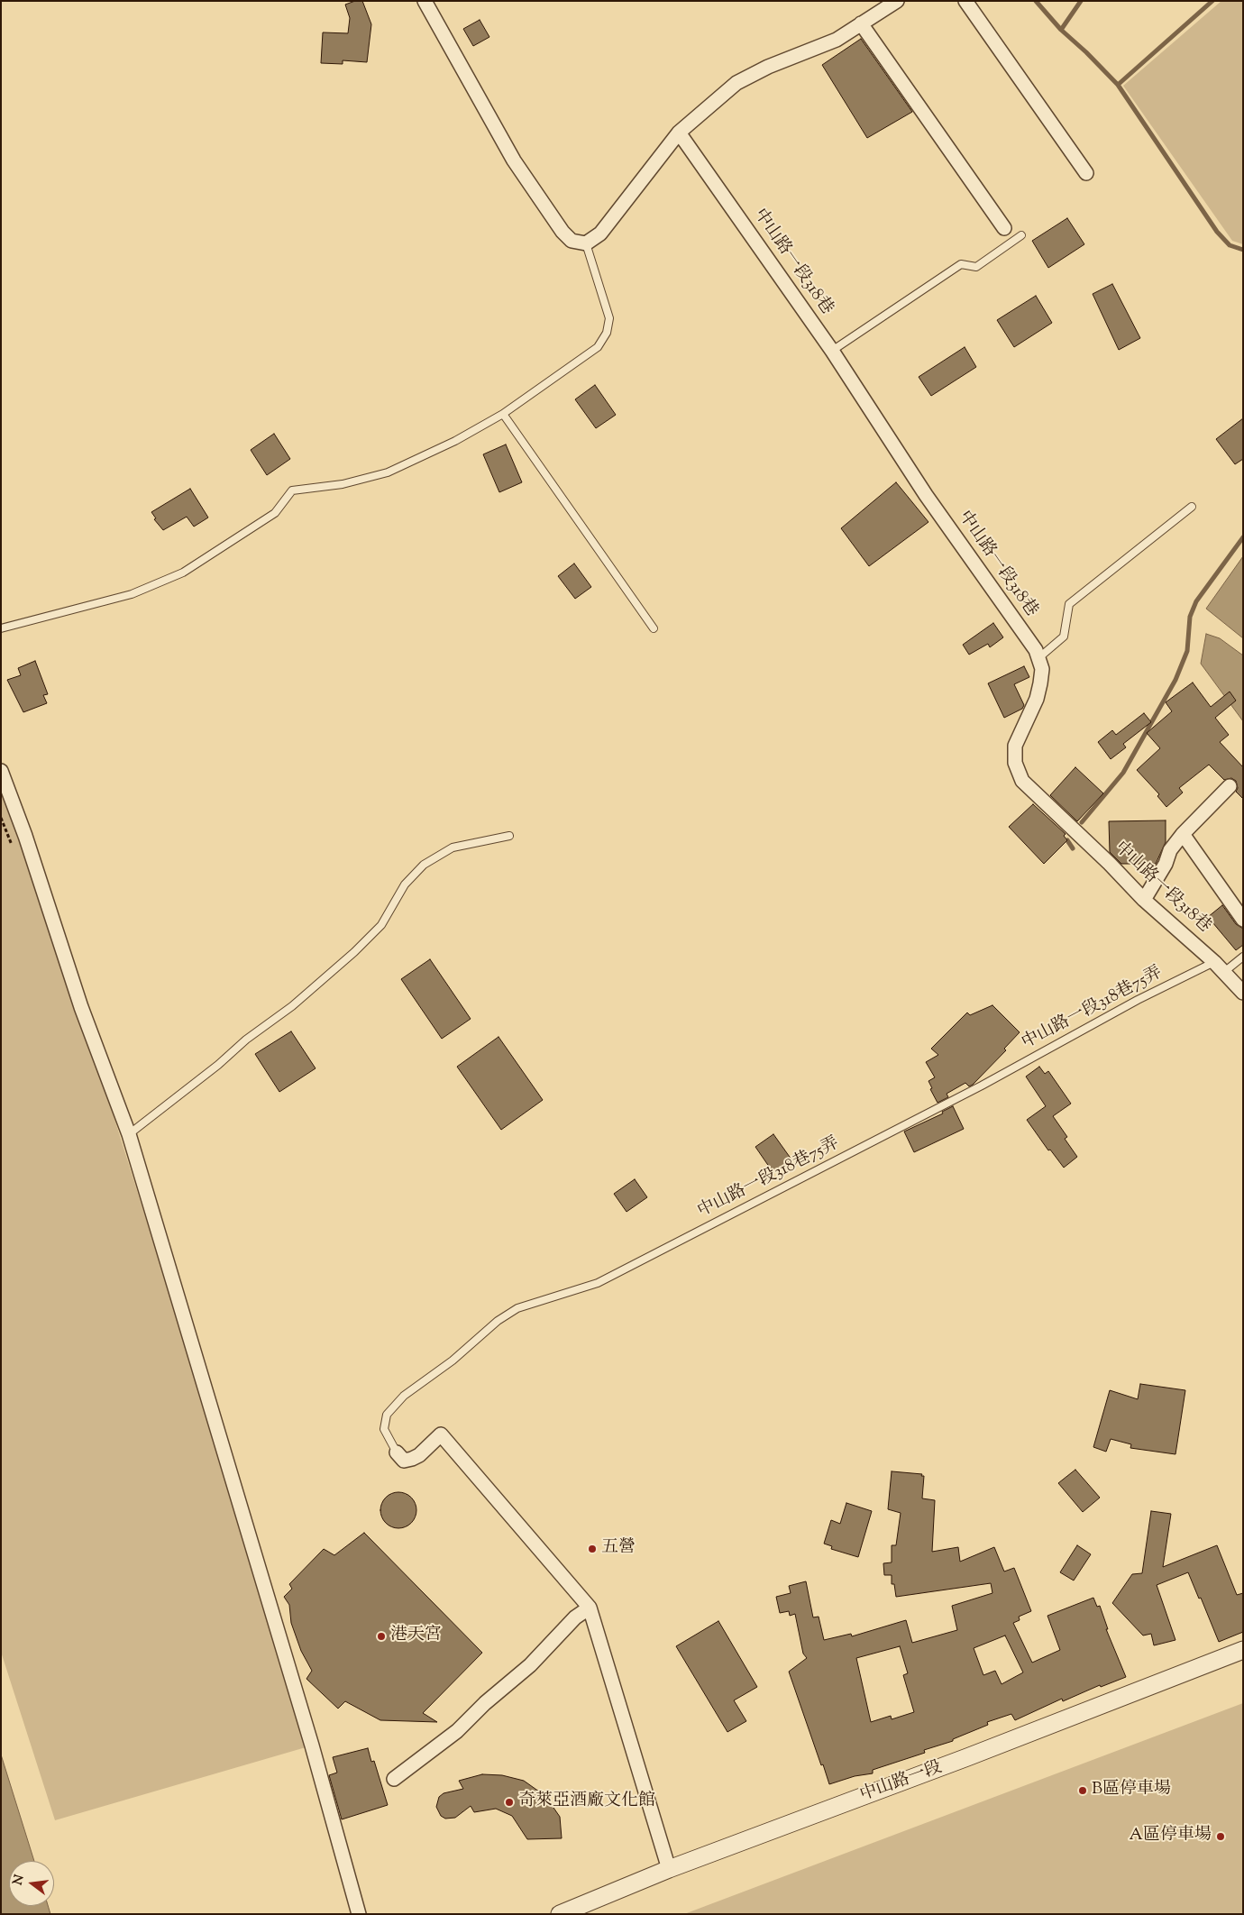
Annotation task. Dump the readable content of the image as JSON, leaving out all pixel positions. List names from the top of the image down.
{
  "streets": {
    "street": ["中山路一段318巷", "中山路一段"],
    "lane": ["中山路一段318巷75弄"]
  },
  "crossings": [
    ["中山路一段318巷", "中山路一段318巷75弄"]
  ],
  "places": [
    "五營",
    "港天宮",
    "B區停車場",
    "奇萊亞酒廠文化館",
    "A區停車場"
  ],
  "north": "left"
}
